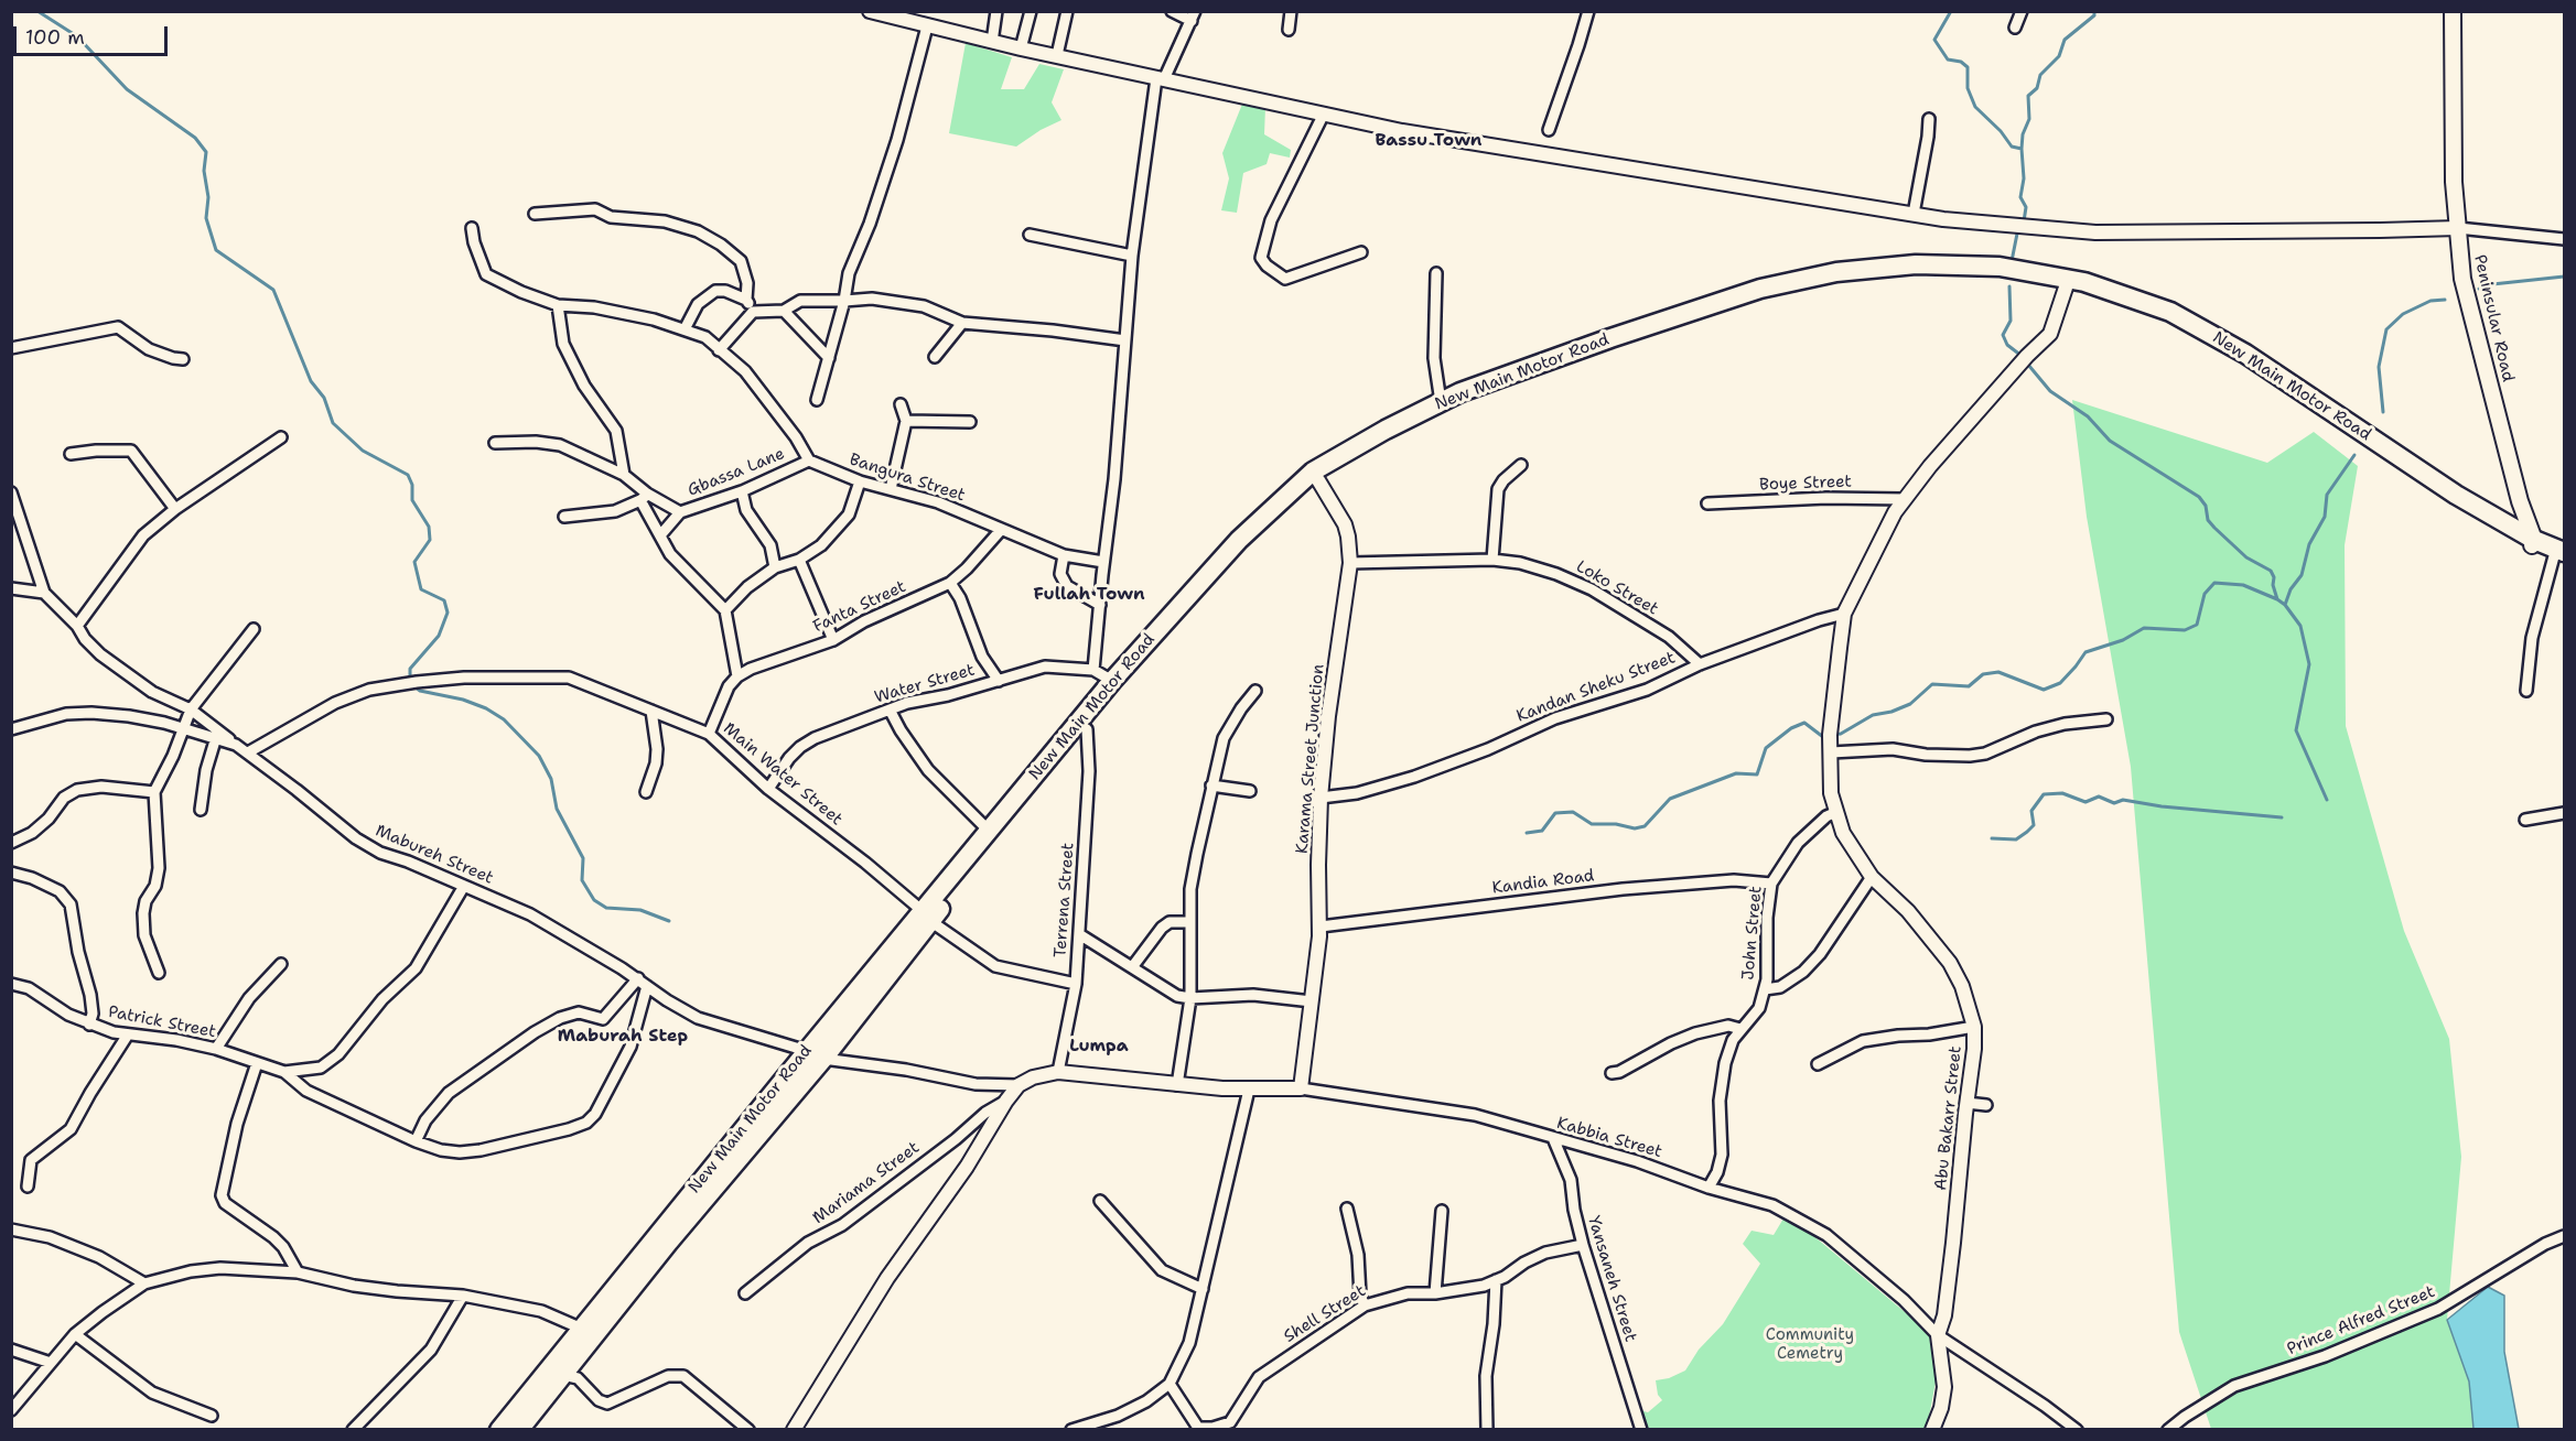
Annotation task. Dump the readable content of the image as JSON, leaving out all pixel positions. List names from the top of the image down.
{
  "streets": {
    "highway": ["New Main Motor Road"],
    "main road": ["Peninsular Road"],
    "street": [
      "Gbassa Lane",
      "Bangura Street",
      "Boye Street",
      "Loko Street",
      "Fanta Street",
      "Water Street",
      "Kandan Sheku Street",
      "Karama Street Junction",
      "Main Water Street",
      "Mabureh Street",
      "Kandia Road",
      "Terrena Street",
      "John Street",
      "Patrick Street",
      "Abu Bakarr Street",
      "Kabbia Street",
      "Mariama Street",
      "Yansaneh Street",
      "Shell Street",
      "Prince Alfred Street"
    ]
  },
  "crossings": [
    ["Peninsular Road", "New Main Motor Road"],
    ["New Main Motor Road", "Water Street"],
    ["New Main Motor Road", "Karama Street Junction"],
    ["New Main Motor Road", "Main Water Street"],
    ["New Main Motor Road", "Mabureh Street"],
    ["New Main Motor Road", "Terrena Street"],
    ["New Main Motor Road", "Abu Bakarr Street"],
    ["Gbassa Lane", "Bangura Street"],
    ["Bangura Street", "Fanta Street"],
    ["Boye Street", "Abu Bakarr Street"],
    ["Loko Street", "Kandan Sheku Street"],
    ["Loko Street", "Karama Street Junction"],
    ["Water Street", "Main Water Street"],
    ["Kandan Sheku Street", "Karama Street Junction"],
    ["Kandan Sheku Street", "Abu Bakarr Street"],
    ["Karama Street Junction", "Kandia Road"],
    ["Karama Street Junction", "Kabbia Street"],
    ["Main Water Street", "Mabureh Street"],
    ["Main Water Street", "Terrena Street"],
    ["Mabureh Street", "Patrick Street"],
    ["Kandia Road", "John Street"],
    ["Terrena Street", "Kabbia Street"],
    ["John Street", "Abu Bakarr Street"],
    ["John Street", "Kabbia Street"],
    ["Abu Bakarr Street", "Kabbia Street"],
    ["Kabbia Street", "Yansaneh Street"],
    ["Yansaneh Street", "Shell Street"]
  ],
  "districts": [
    "Bassu Town",
    "Fullah Town",
    "Maburah Step",
    "Lumpa"
  ],
  "parks": ["Community Cemetry"],
  "scale_bar": "100 m"
}
